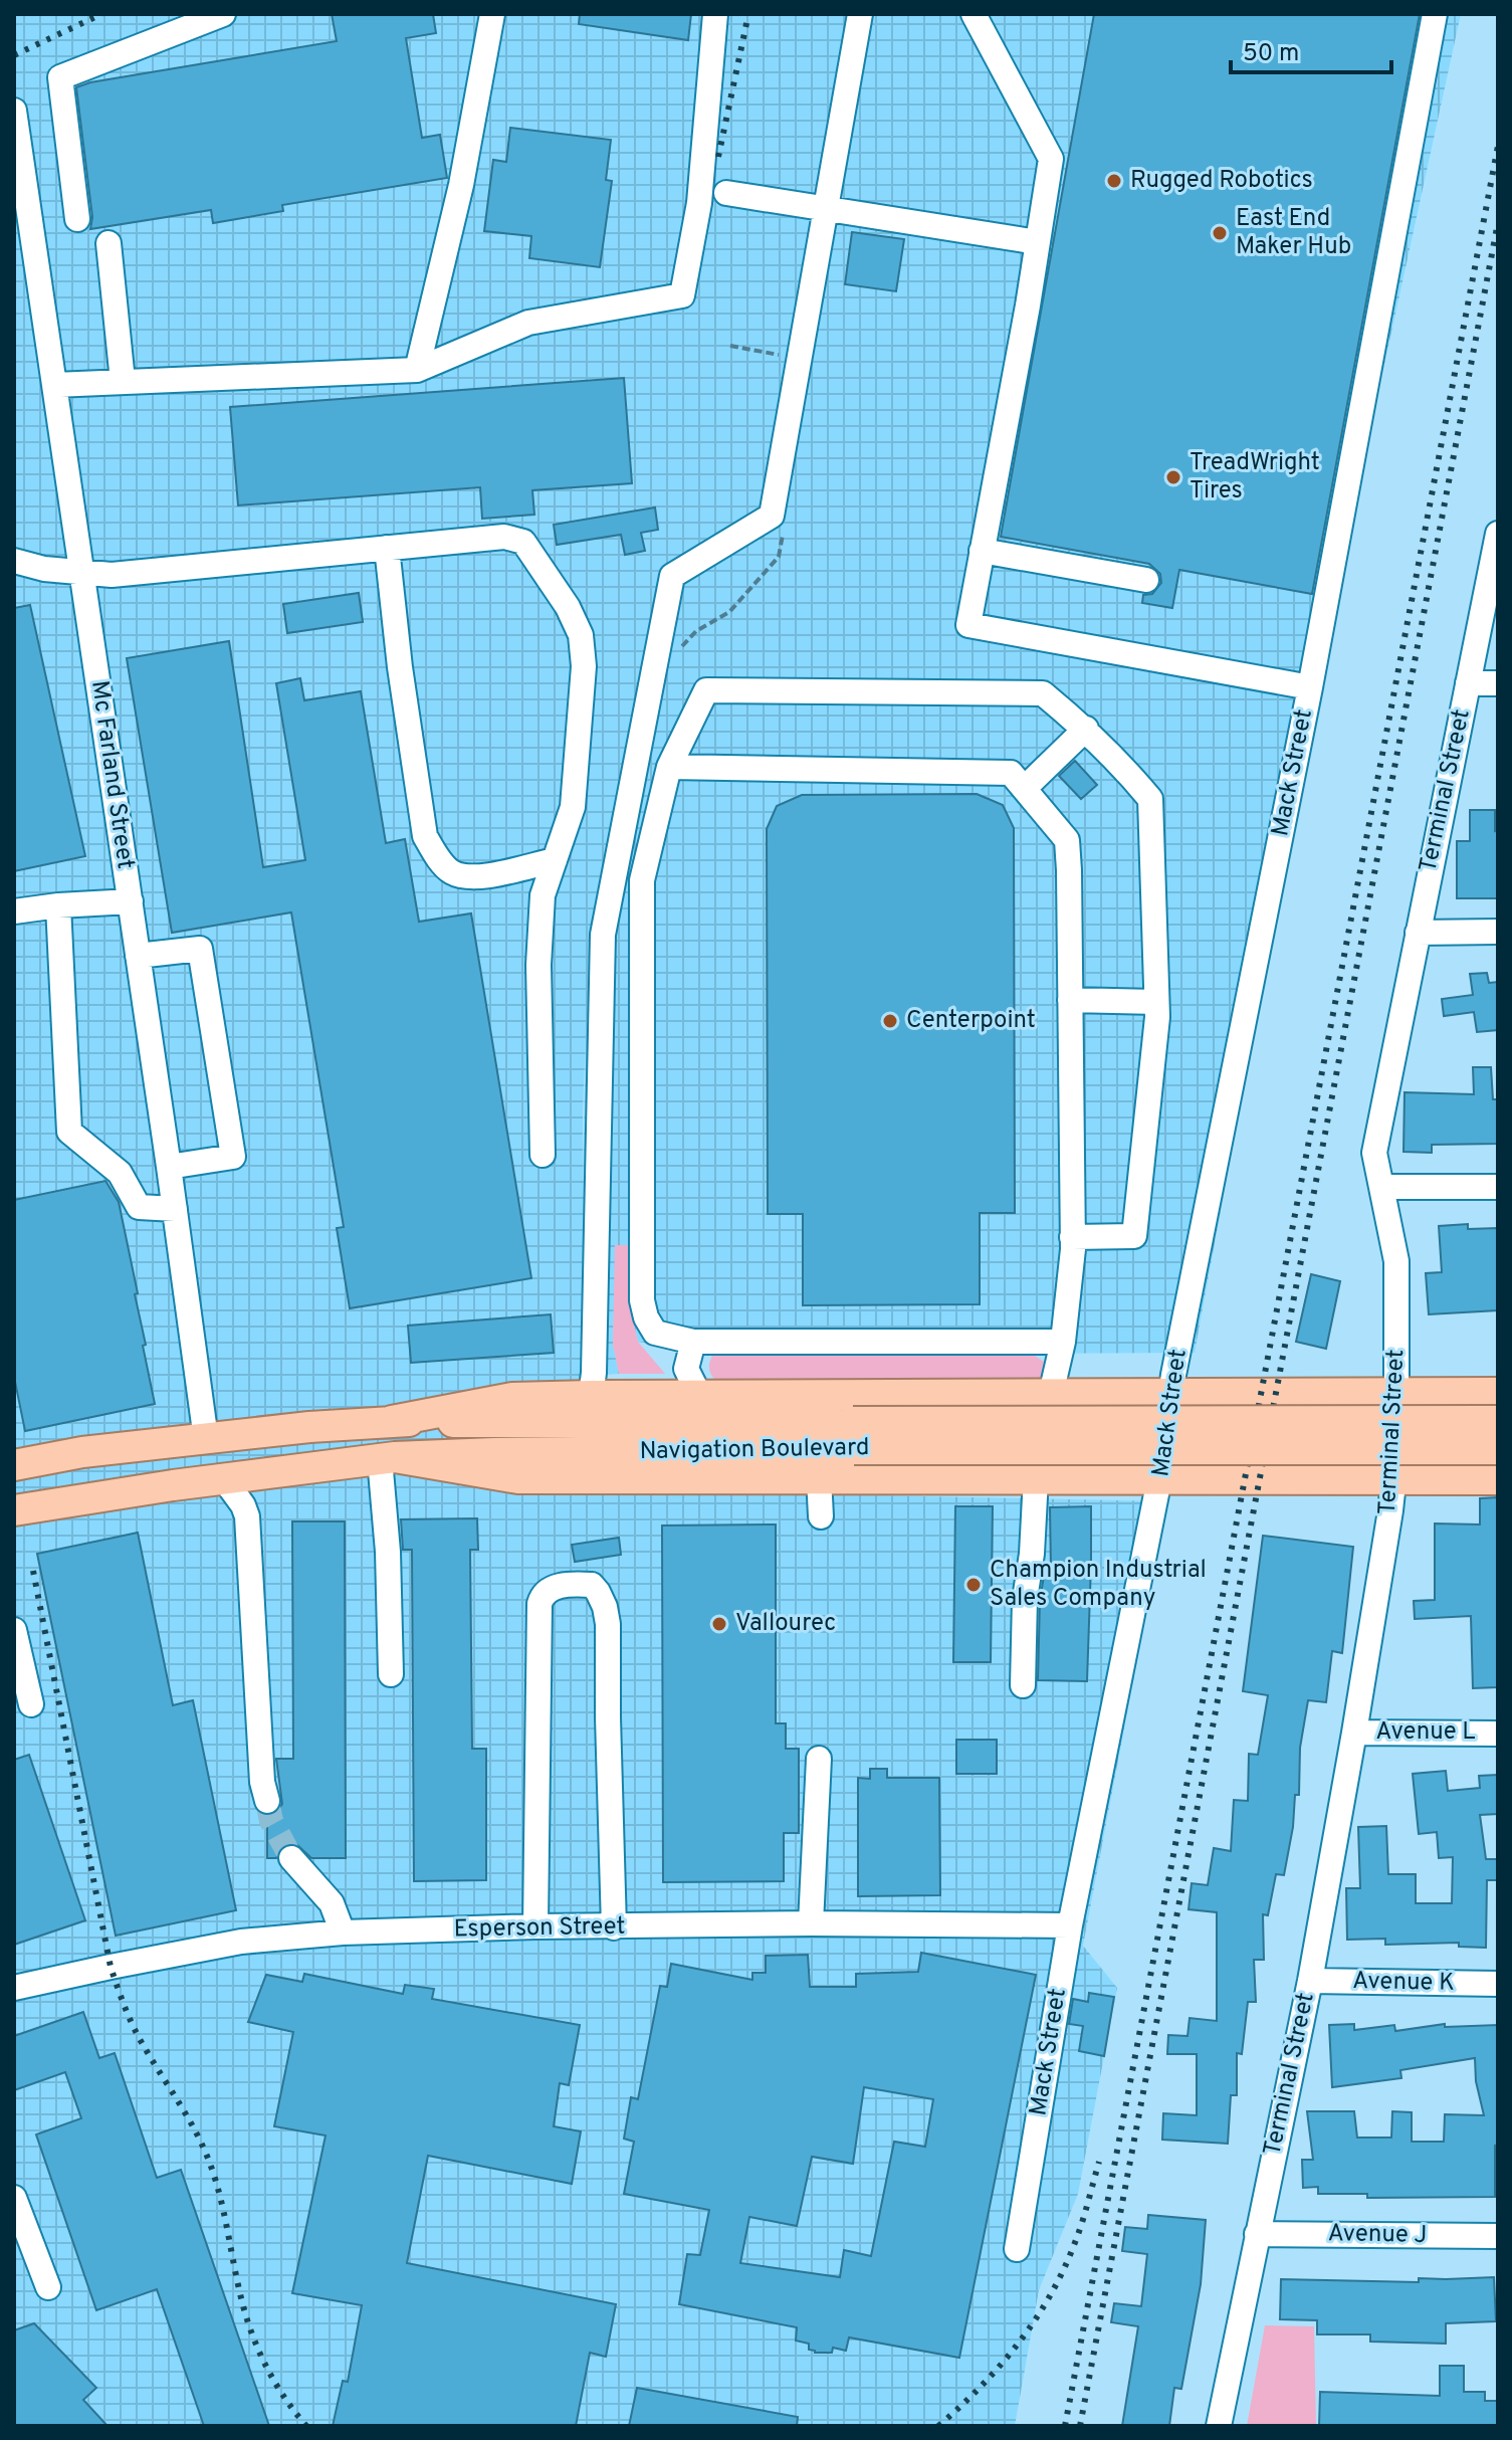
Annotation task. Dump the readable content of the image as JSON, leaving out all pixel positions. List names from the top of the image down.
{
  "streets": {
    "main road": ["Navigation Boulevard"],
    "street": [
      "Mack Street",
      "Mc Farland Street",
      "Terminal Street",
      "Avenue L",
      "Esperson Street",
      "Avenue K",
      "Avenue J"
    ]
  },
  "crossings": [
    ["Mack Street", "Esperson Street"],
    ["Mc Farland Street", "Navigation Boulevard"],
    ["Terminal Street", "Avenue L"],
    ["Terminal Street", "Avenue K"],
    ["Terminal Street", "Avenue J"]
  ],
  "places": [
    "Rugged Robotics",
    "East End Maker Hub",
    "TreadWright Tires",
    "Centerpoint",
    "Champion Industrial Sales Company",
    "Vallourec"
  ],
  "scale_bar": "50 m"
}
